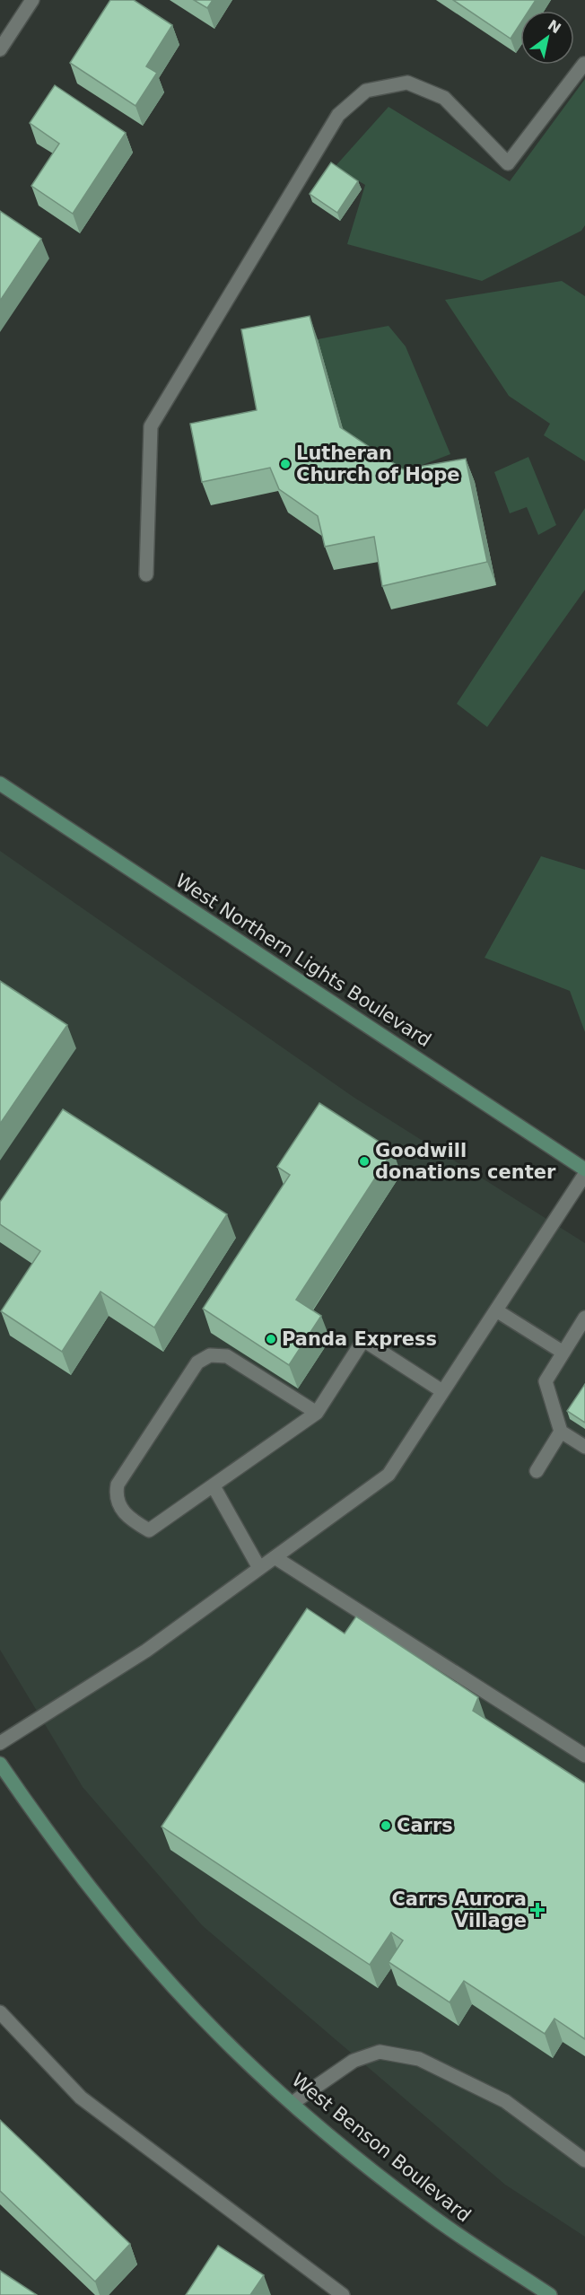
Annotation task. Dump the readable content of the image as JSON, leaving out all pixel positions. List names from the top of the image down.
{
  "streets": {
    "main road": ["West Northern Lights Boulevard", "West Benson Boulevard"]
  },
  "places": {
    "other": [
      "Lutheran Church of Hope",
      "Goodwill donations center",
      "Panda Express",
      "Carrs"
    ],
    "health": ["Carrs Aurora Village"]
  },
  "north": "top right"
}
